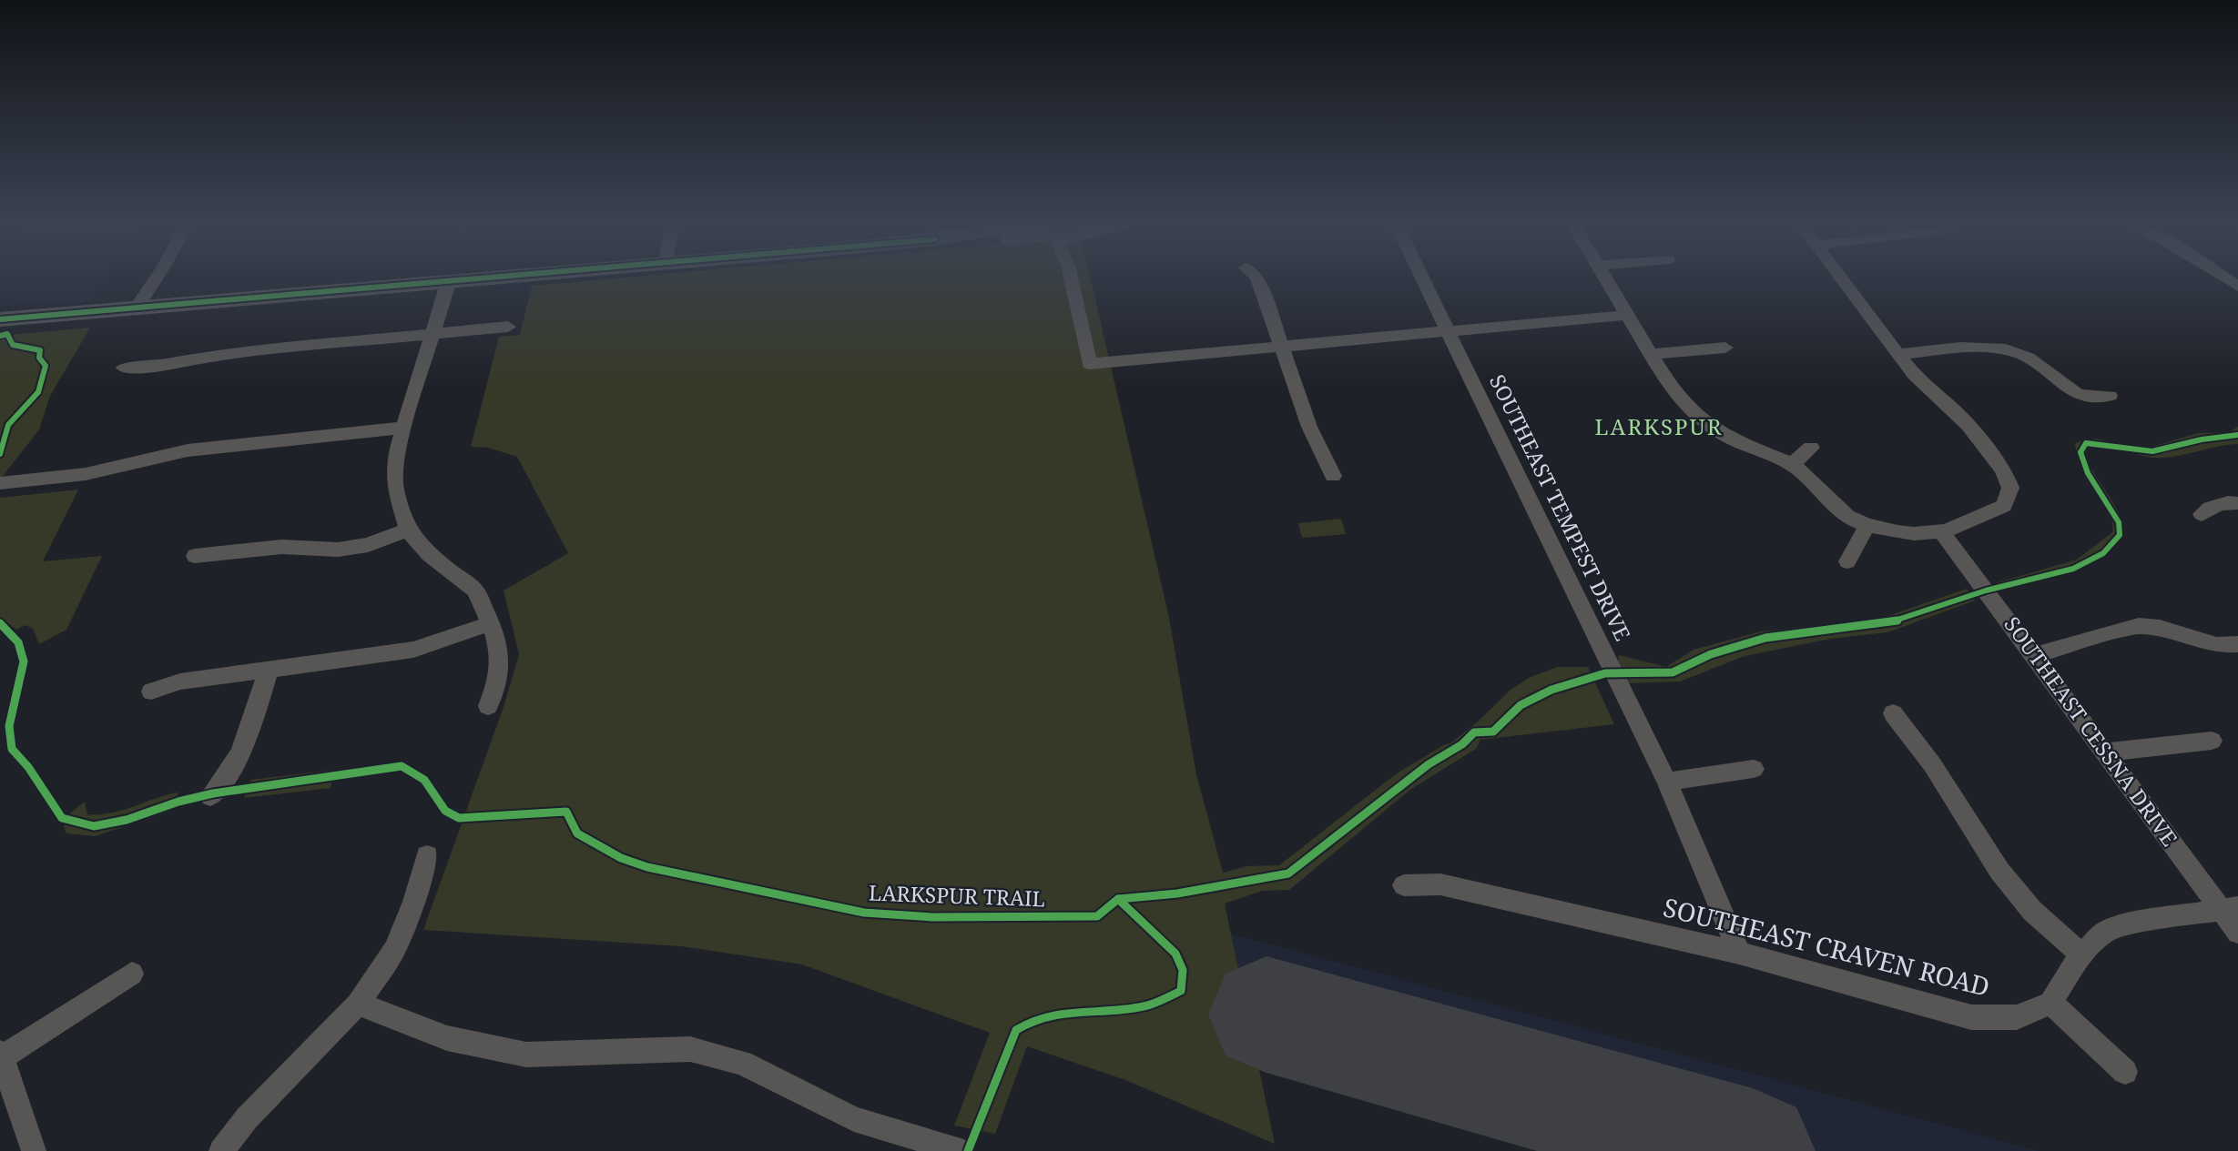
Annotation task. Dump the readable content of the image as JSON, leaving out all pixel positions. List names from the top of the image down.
{
  "streets": {
    "street": ["SOUTHEAST TEMPEST DRIVE", "SOUTHEAST CESSNA DRIVE", "SOUTHEAST CRAVEN ROAD"],
    "cycle path": ["LARKSPUR TRAIL"]
  },
  "crossings": [
    ["SOUTHEAST TEMPEST DRIVE", "SOUTHEAST CRAVEN ROAD"]
  ],
  "districts": ["LARKSPUR"]
}
